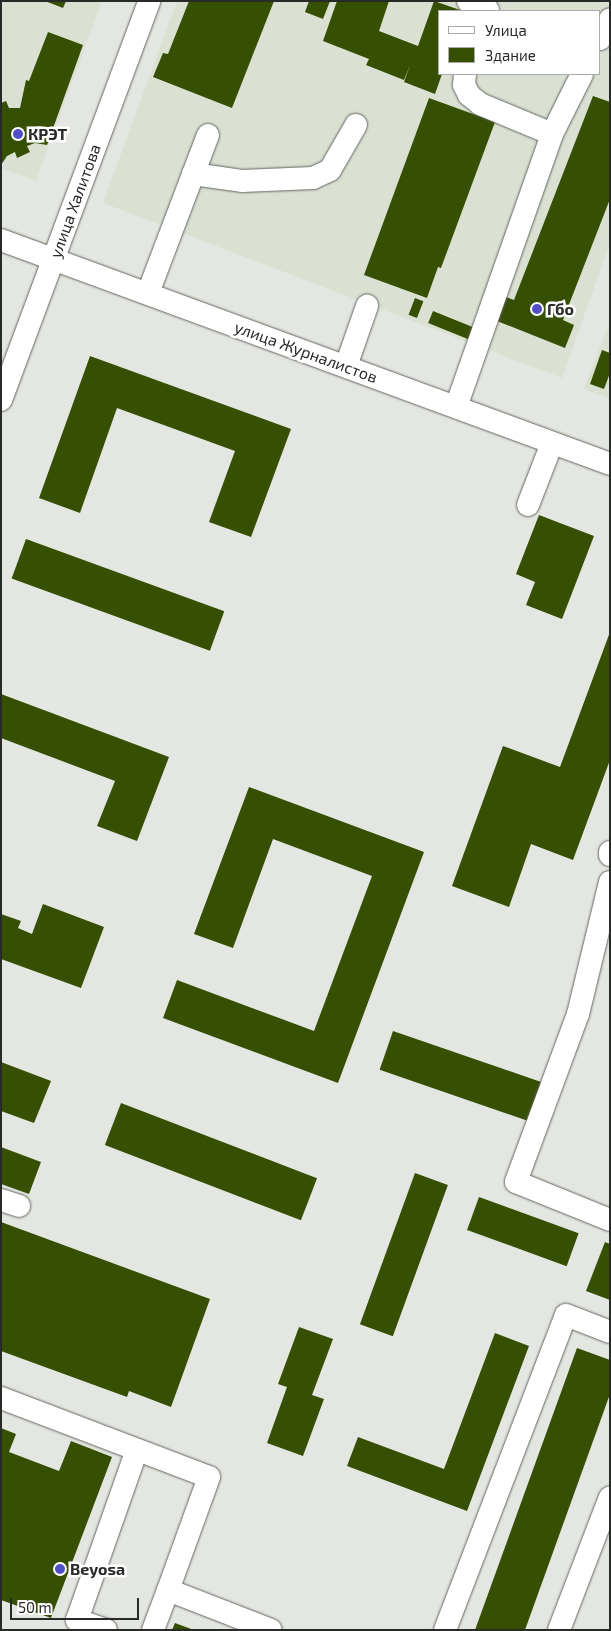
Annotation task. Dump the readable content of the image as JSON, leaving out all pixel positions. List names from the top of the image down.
{
  "streets": {
    "street": ["улица Халитова", "улица Журналистов"]
  },
  "crossings": [
    ["улица Халитова", "улица Журналистов"]
  ],
  "places": ["КРЭТ", "Гбо", "Beyosa"],
  "legend": ["Улица", "Здание"],
  "scale_bar": "50 m"
}
